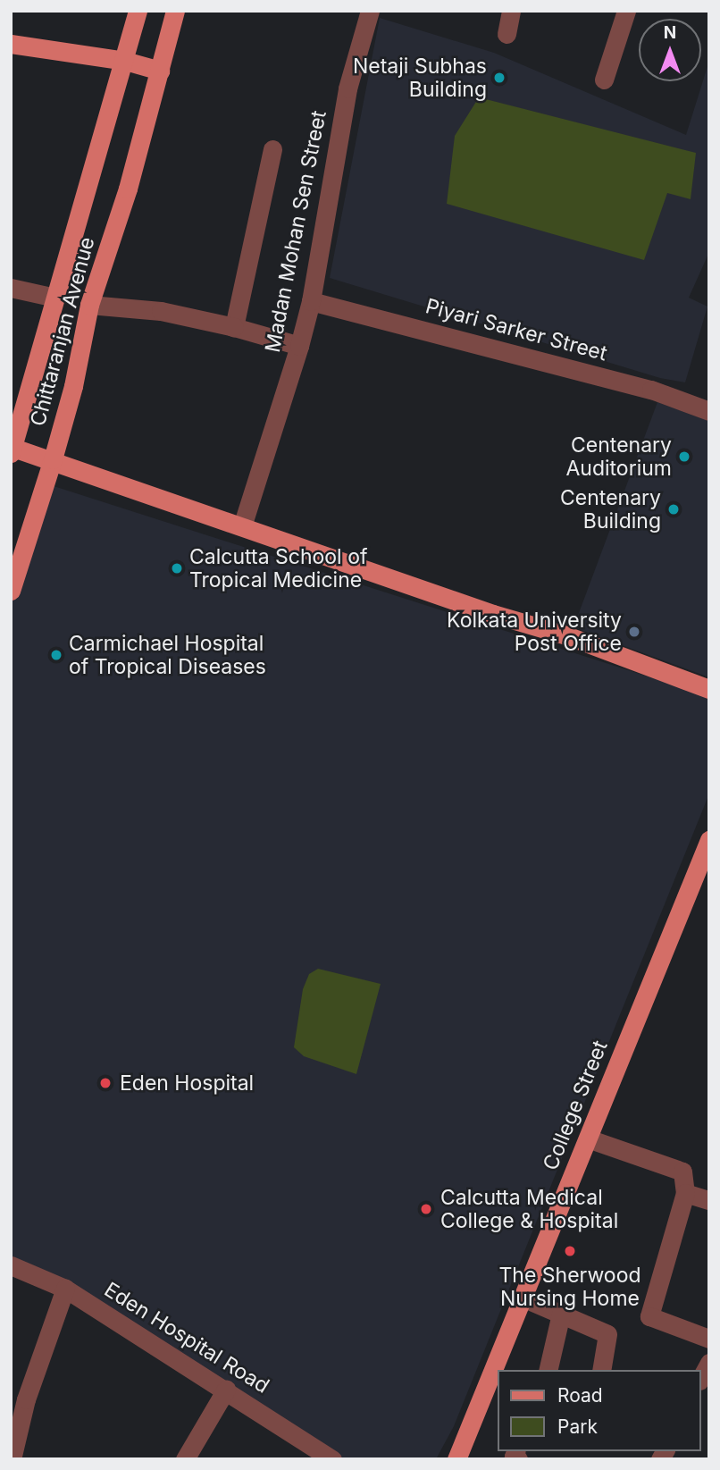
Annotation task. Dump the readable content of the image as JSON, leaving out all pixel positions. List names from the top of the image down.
{
  "streets": {
    "main road": ["Chittaranjan Avenue", "College Street"],
    "street": ["Madan Mohan Sen Street", "Piyari Sarker Street", "Eden Hospital Road"]
  },
  "crossings": [
    ["Madan Mohan Sen Street", "Piyari Sarker Street"]
  ],
  "places": [
    "Netaji Subhas Building",
    "Centenary Auditorium",
    "Centenary Building",
    "Calcutta School of Tropical Medicine",
    "Kolkata University Post Office",
    "Carmichael Hospital of Tropical Diseases",
    "Eden Hospital",
    "Calcutta Medical College & Hospital",
    "The Sherwood Nursing Home"
  ],
  "legend": ["Road", "Park"],
  "north": "top"
}
